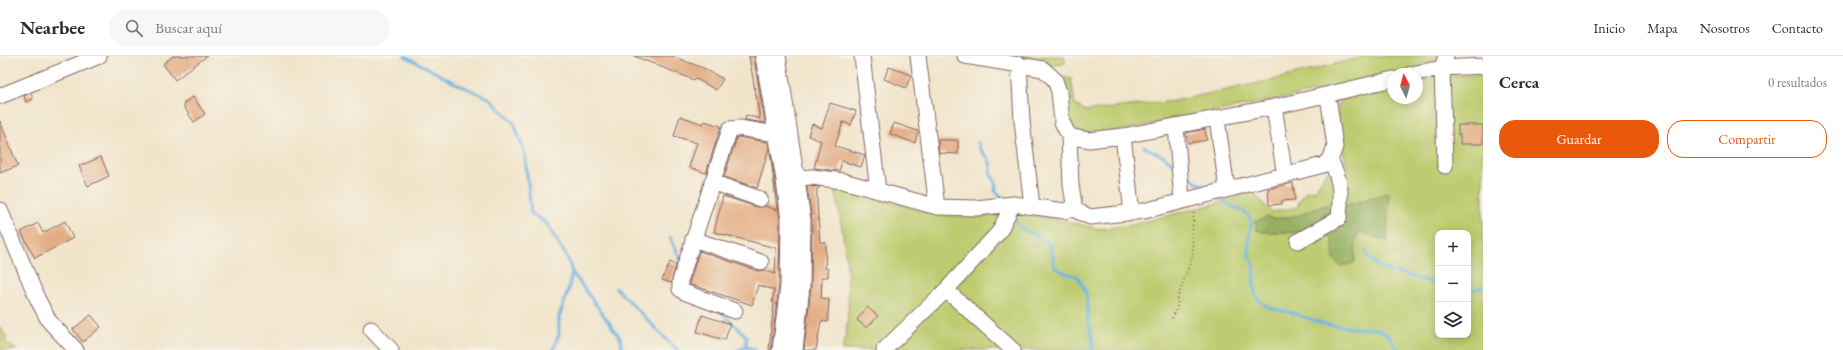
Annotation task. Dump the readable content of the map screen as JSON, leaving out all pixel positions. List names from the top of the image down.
{
  "north": "top",
  "page": {
    "header": "Nearbee",
    "search": "Buscar aquí",
    "nav": [
      "Inicio",
      "Mapa",
      "Nosotros",
      "Contacto"
    ],
    "heading": ["Cerca", "0 resultados"],
    "buttons": ["Guardar", "Compartir"],
    "map_buttons": ["+", "−"]
  }
}
